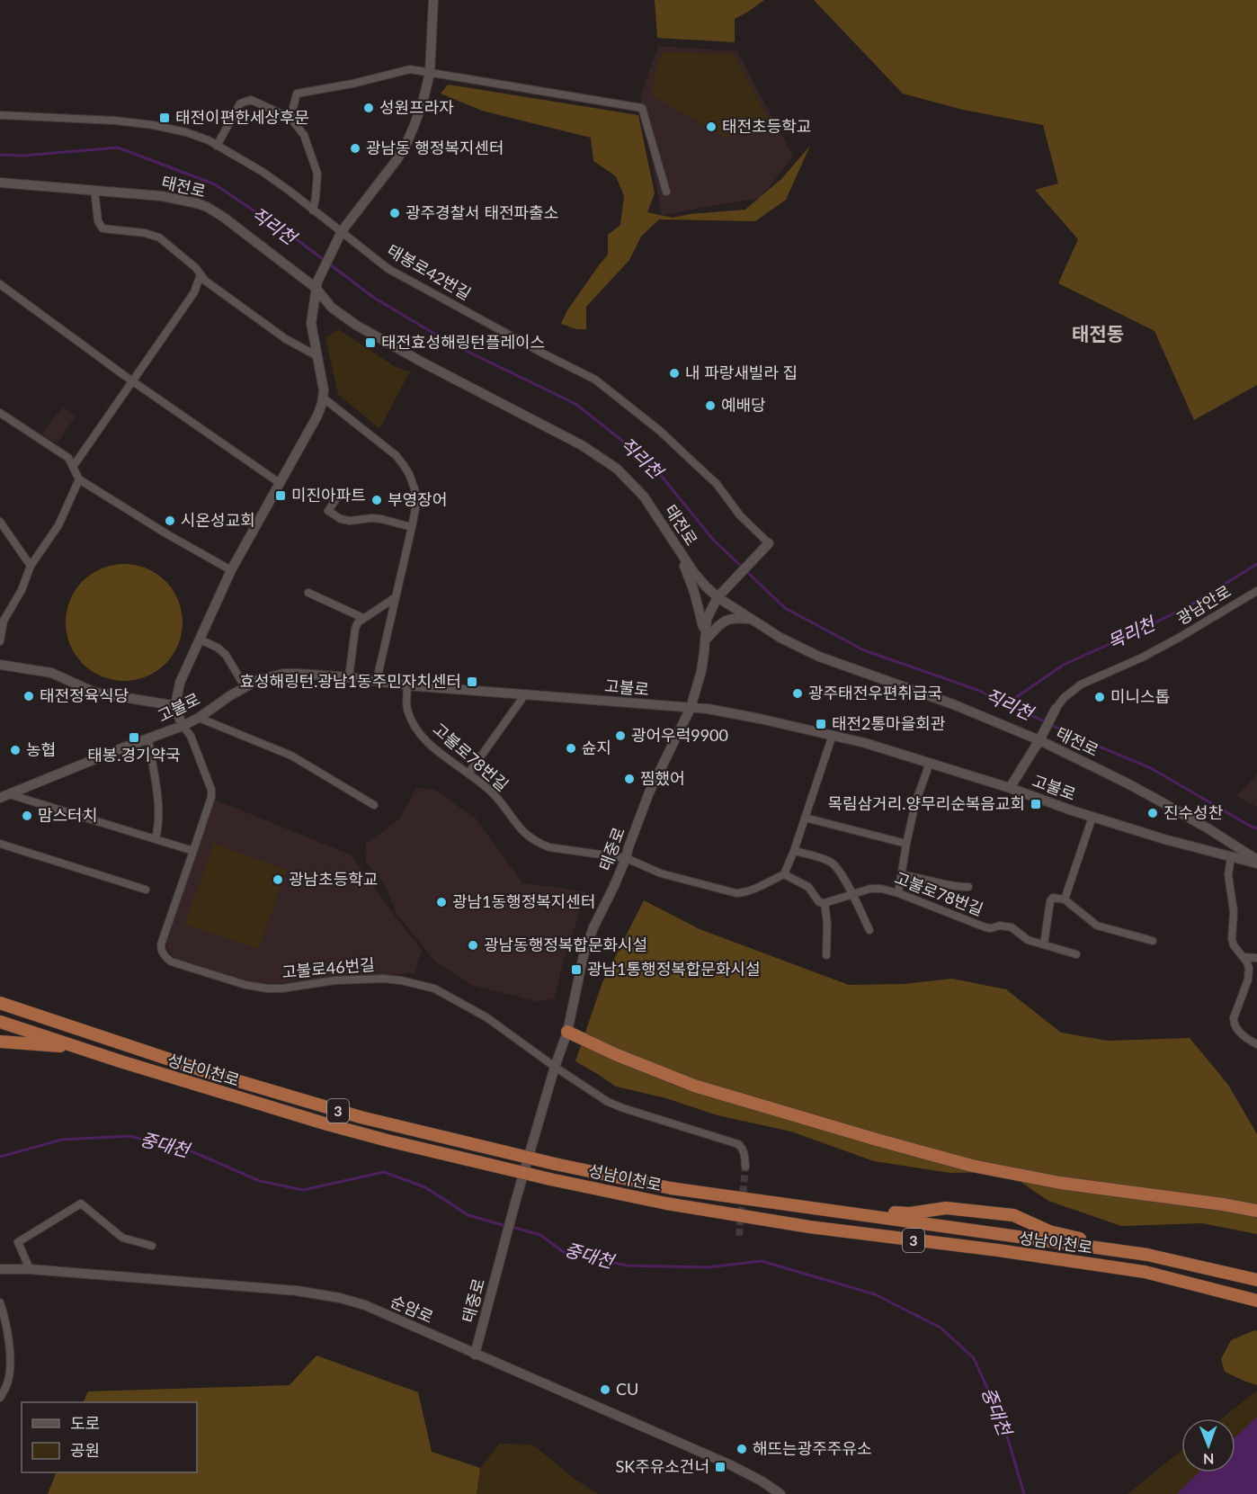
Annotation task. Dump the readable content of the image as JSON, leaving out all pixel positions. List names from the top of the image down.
{
  "streets": {
    "highway": ["성남이천로", "3"],
    "street": [
      "태전로",
      "태봉로42번길",
      "광남안로",
      "고불로",
      "고불로78번길",
      "태중로",
      "고불로46번길",
      "순암로"
    ]
  },
  "crossings": [
    ["태전로", "고불로"],
    ["태전로", "태중로"],
    ["태봉로42번길", "태중로"],
    ["고불로", "고불로78번길"],
    ["고불로", "태중로"],
    ["고불로", "고불로46번길"],
    ["고불로78번길", "태중로"],
    ["태중로", "고불로46번길"],
    ["태중로", "순암로"]
  ],
  "districts": ["태전동"],
  "water": ["직리천", "목리천", "중대천"],
  "places": {
    "other": [
      "성원프라자",
      "태전초등학교",
      "광남동 행정복지센터",
      "광주경찰서 태전파출소",
      "내 파랑새빌라 집",
      "예배당",
      "부영장어",
      "시온성교회",
      "광주태전우편취급국",
      "태전정육식당",
      "미니스톱",
      "광어우럭9900",
      "슌지",
      "농협",
      "찜했어",
      "진수성찬",
      "맘스터치",
      "광남초등학교",
      "광남1동행정복지센터",
      "광남동행정복합문화시설",
      "CU",
      "해뜨는광주주유소"
    ],
    "transit": [
      "태전이편한세상후문",
      "태전효성해링턴플레이스",
      "미진아파트",
      "효성해링턴.광남1동주민자치센터",
      "태전2통마을회관",
      "태봉.경기약국",
      "목림삼거리.양무리순복음교회",
      "광남1통행정복합문화시설",
      "SK주유소건너"
    ]
  },
  "legend": ["도로", "공원"],
  "north": "bottom"
}
